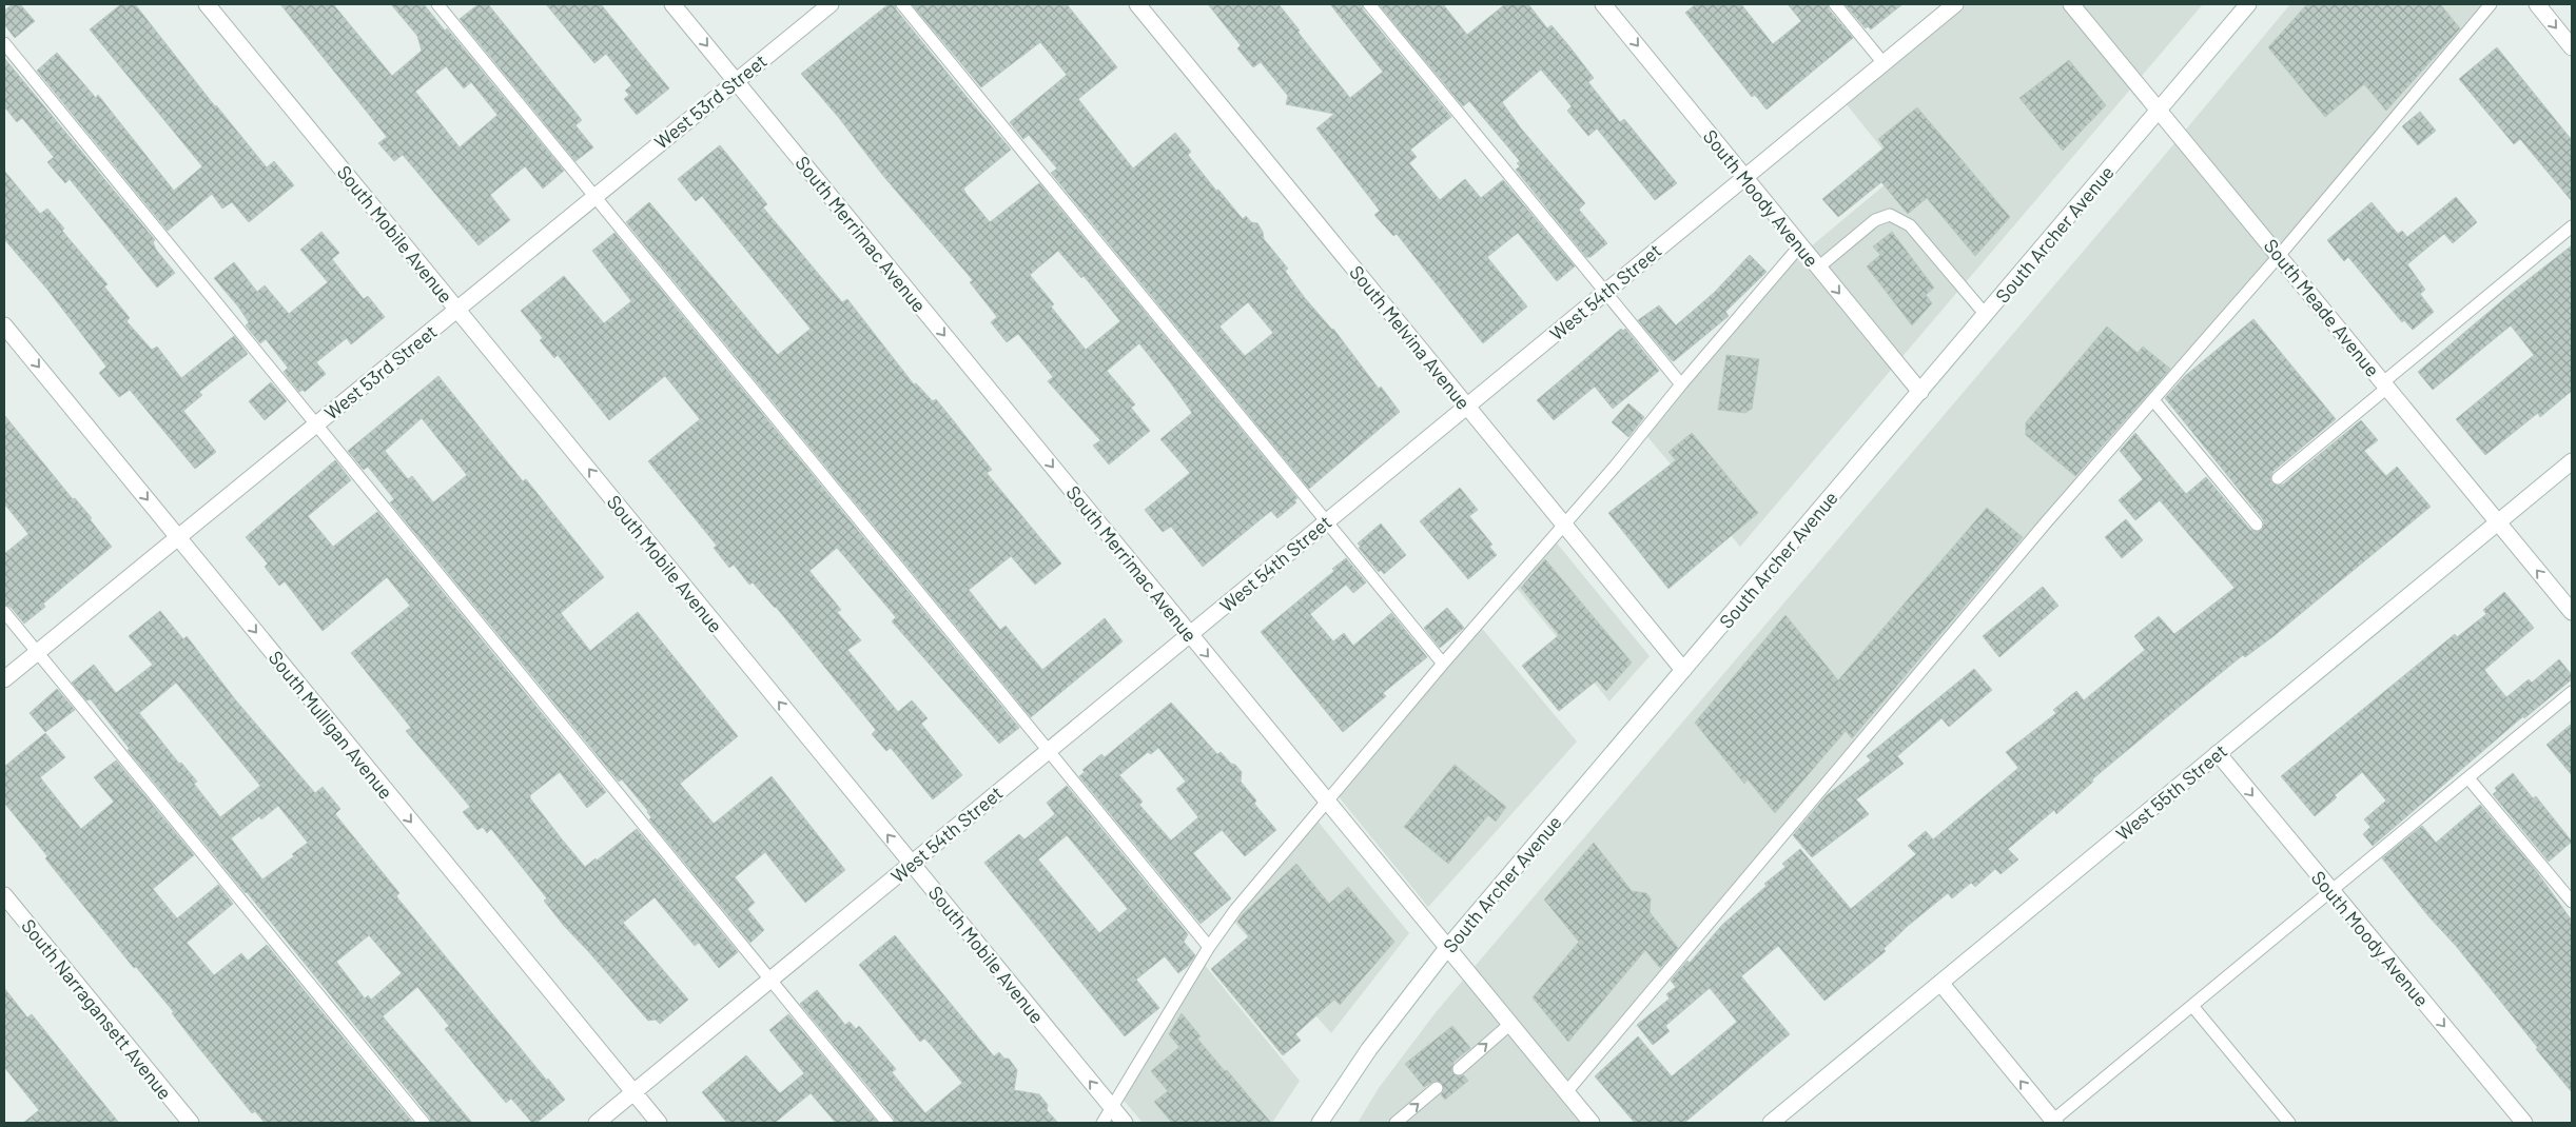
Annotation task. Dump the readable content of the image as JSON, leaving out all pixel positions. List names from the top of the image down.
{
  "streets": {
    "street": [
      "West 53rd Street",
      "South Moody Avenue",
      "South Mobile Avenue",
      "South Merrimac Avenue",
      "South Archer Avenue",
      "West 54th Street",
      "South Meade Avenue",
      "South Melvina Avenue",
      "South Mulligan Avenue",
      "West 55th Street",
      "South Narragansett Avenue"
    ]
  },
  "crossings": [
    ["West 53rd Street", "South Mobile Avenue"],
    ["West 53rd Street", "South Merrimac Avenue"],
    ["West 53rd Street", "South Mulligan Avenue"],
    ["South Moody Avenue", "South Archer Avenue"],
    ["South Moody Avenue", "West 54th Street"],
    ["South Moody Avenue", "West 55th Street"],
    ["South Mobile Avenue", "West 54th Street"],
    ["South Merrimac Avenue", "South Archer Avenue"],
    ["South Merrimac Avenue", "West 54th Street"],
    ["South Archer Avenue", "South Meade Avenue"],
    ["South Archer Avenue", "South Melvina Avenue"],
    ["West 54th Street", "South Melvina Avenue"],
    ["West 54th Street", "South Mulligan Avenue"],
    ["South Meade Avenue", "West 55th Street"]
  ],
  "one_way": [
    "South Moody Avenue",
    "South Mobile Avenue",
    "South Merrimac Avenue",
    "South Mulligan Avenue"
  ]
}
